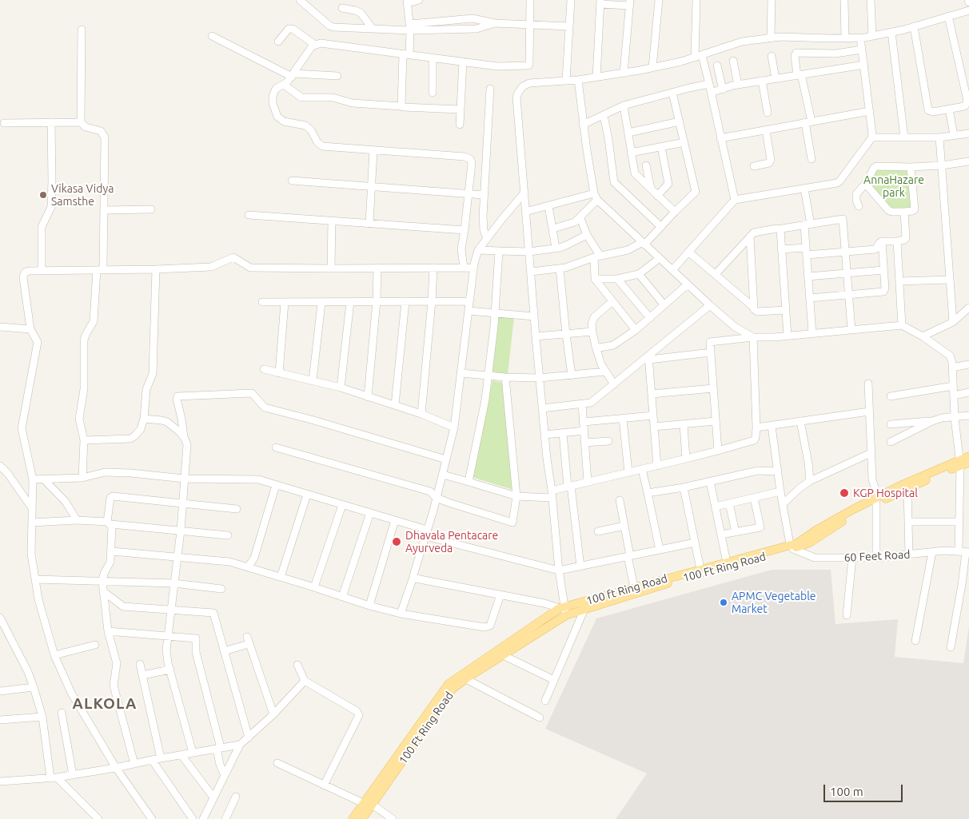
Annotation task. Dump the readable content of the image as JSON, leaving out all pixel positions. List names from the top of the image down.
{
  "streets": {
    "main road": ["100 Ft Ring Road", "100 ft Ring Road"],
    "street": ["60 Feet Road"]
  },
  "crossings": [
    ["60 Feet Road", "100 Ft Ring Road"],
    ["60 Feet Road", "100 ft Ring Road"],
    ["100 Ft Ring Road", "100 ft Ring Road"]
  ],
  "districts": ["ALKOLA"],
  "parks": ["AnnaHazare park"],
  "places": [
    "Vikasa Vidya Samsthe",
    "KGP Hospital",
    "Dhavala Pentacare Ayurveda",
    "APMC Vegetable Market"
  ],
  "scale_bar": "100 m"
}
